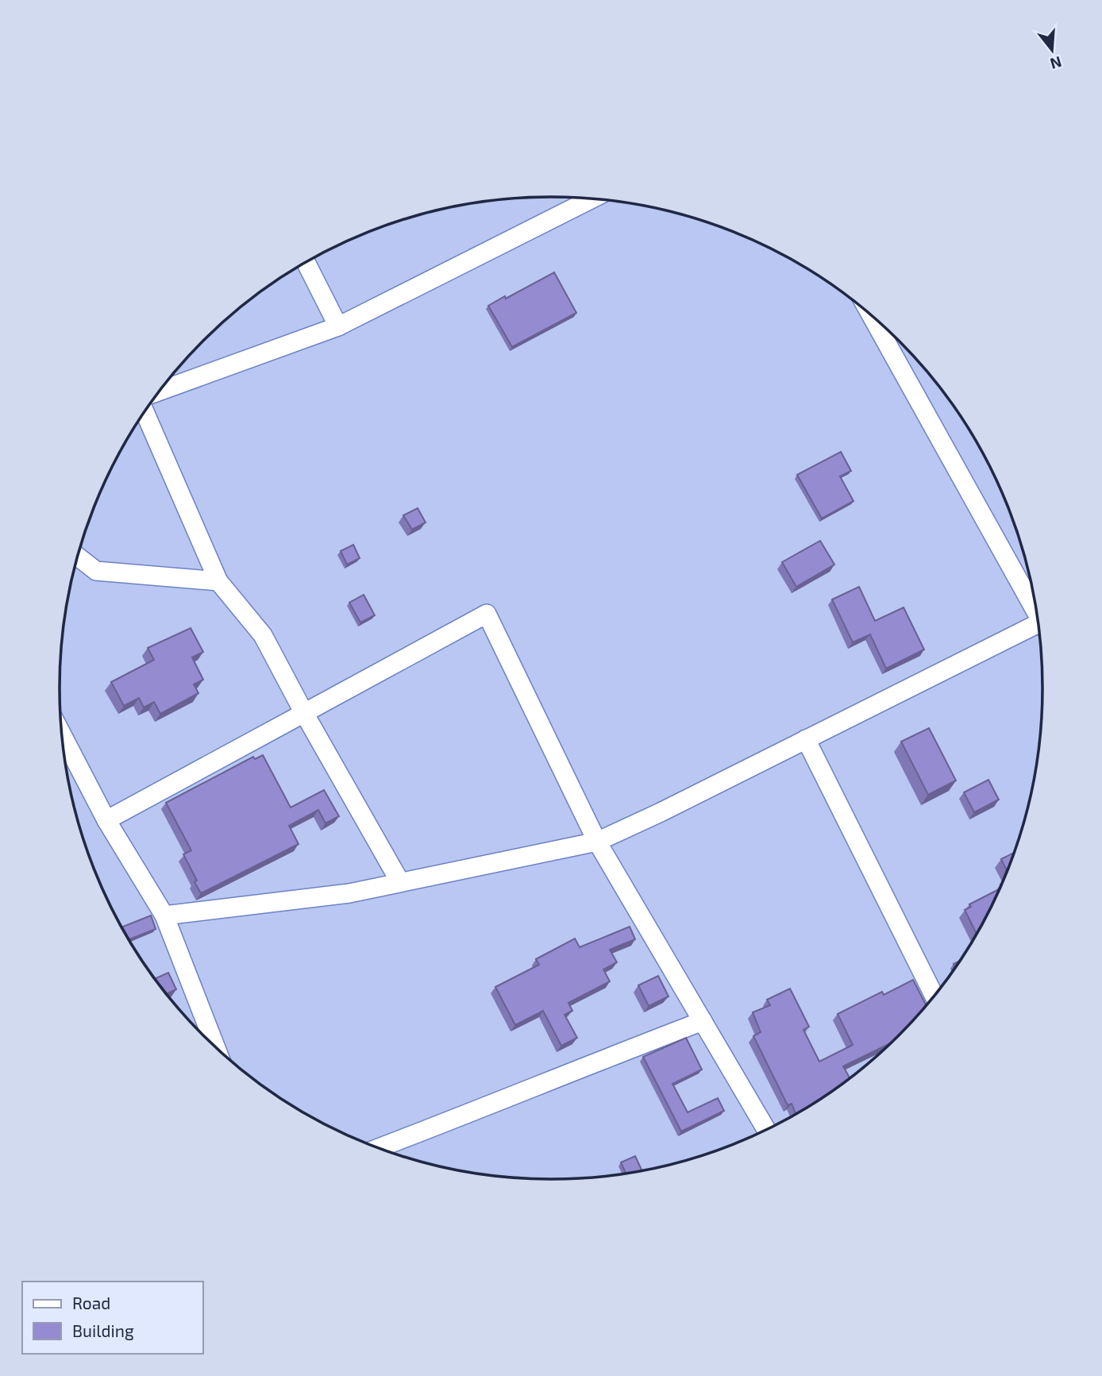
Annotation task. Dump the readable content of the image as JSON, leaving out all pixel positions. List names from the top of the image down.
{
  "legend": ["Road", "Building"],
  "north": "bottom"
}
